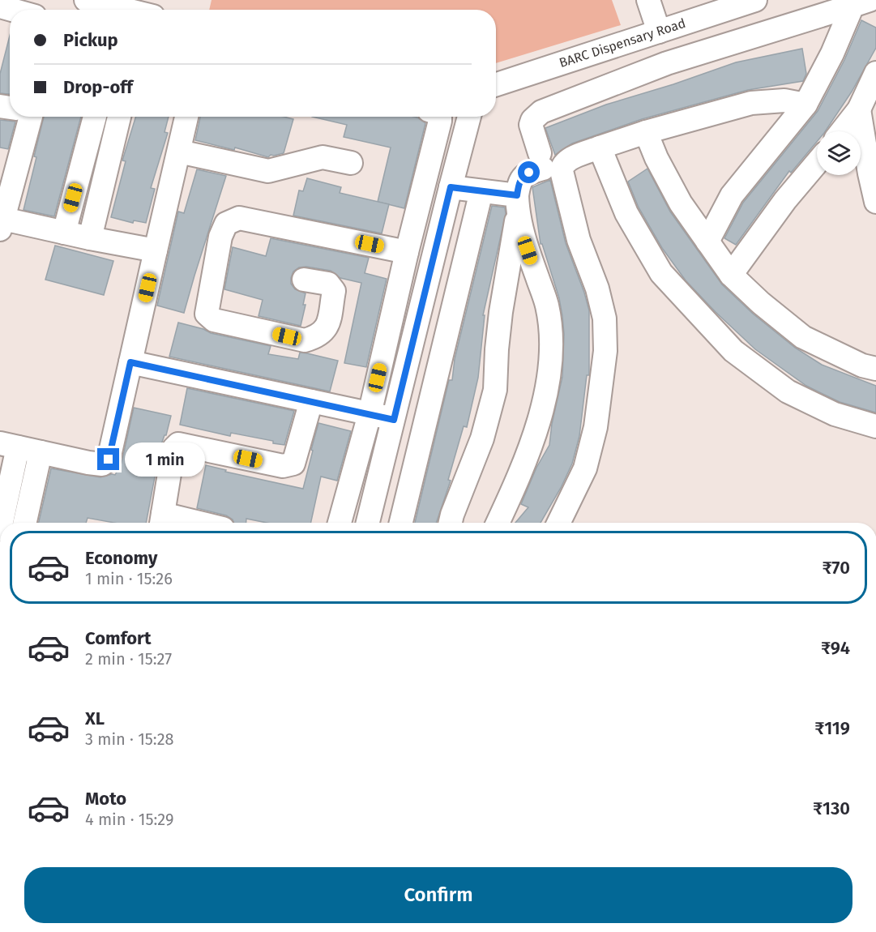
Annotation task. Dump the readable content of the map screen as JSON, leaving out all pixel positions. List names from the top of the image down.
{
  "streets": {
    "street": ["BARC Dispensary Road"]
  },
  "page": {
    "banner": ["Pickup", "Drop-off"],
    "bubble": "1 min",
    "list": [
      {
        "name": "Economy",
        "note": "1 min · 15:26",
        "value": "₹70"
      },
      {
        "name": "Comfort",
        "note": "2 min · 15:27",
        "value": "₹94"
      },
      {
        "name": "XL",
        "note": "3 min · 15:28",
        "value": "₹119"
      },
      {
        "name": "Moto",
        "note": "4 min · 15:29",
        "value": "₹130"
      }
    ],
    "buttons": "Confirm"
  }
}
